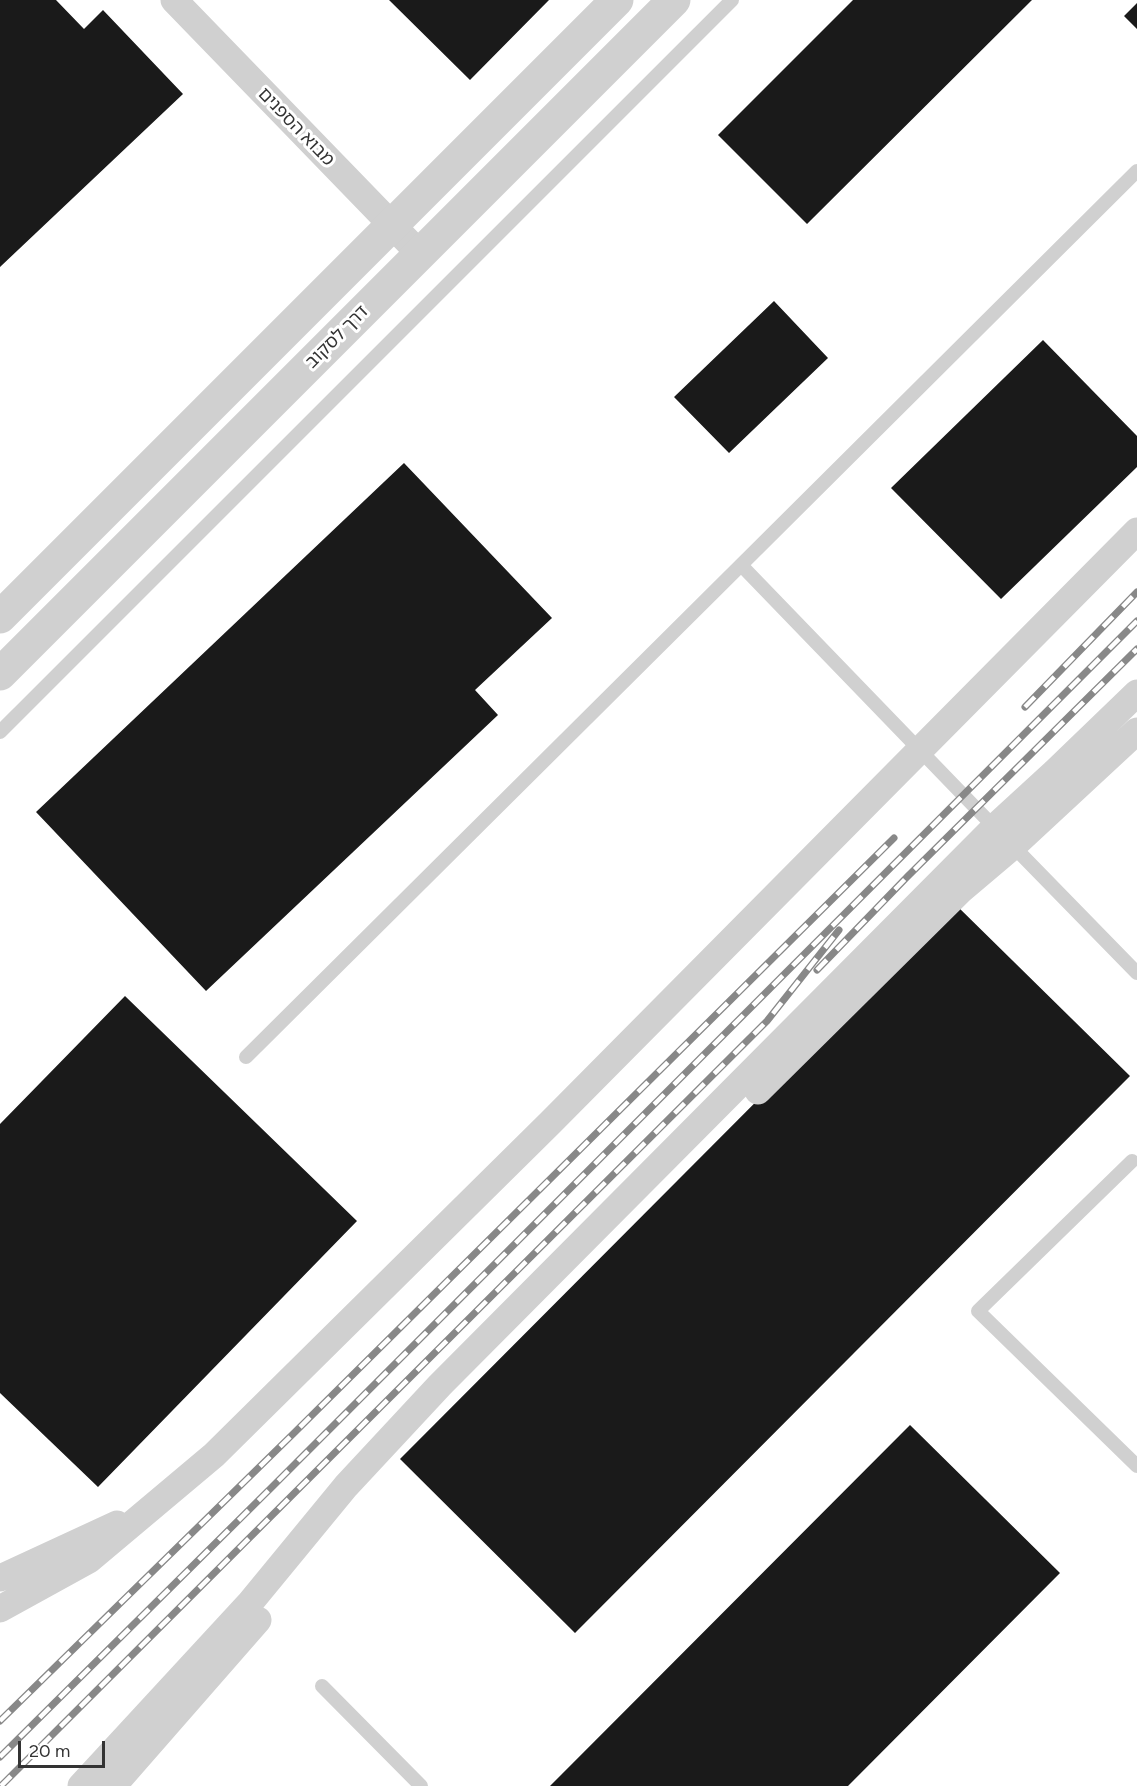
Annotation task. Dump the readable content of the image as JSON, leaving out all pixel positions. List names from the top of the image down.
{
  "streets": {
    "street": ["מבוא הספנים", "דרך לסקוב"]
  },
  "crossings": [
    ["מבוא הספנים", "דרך לסקוב"]
  ],
  "scale_bar": "20 m"
}
